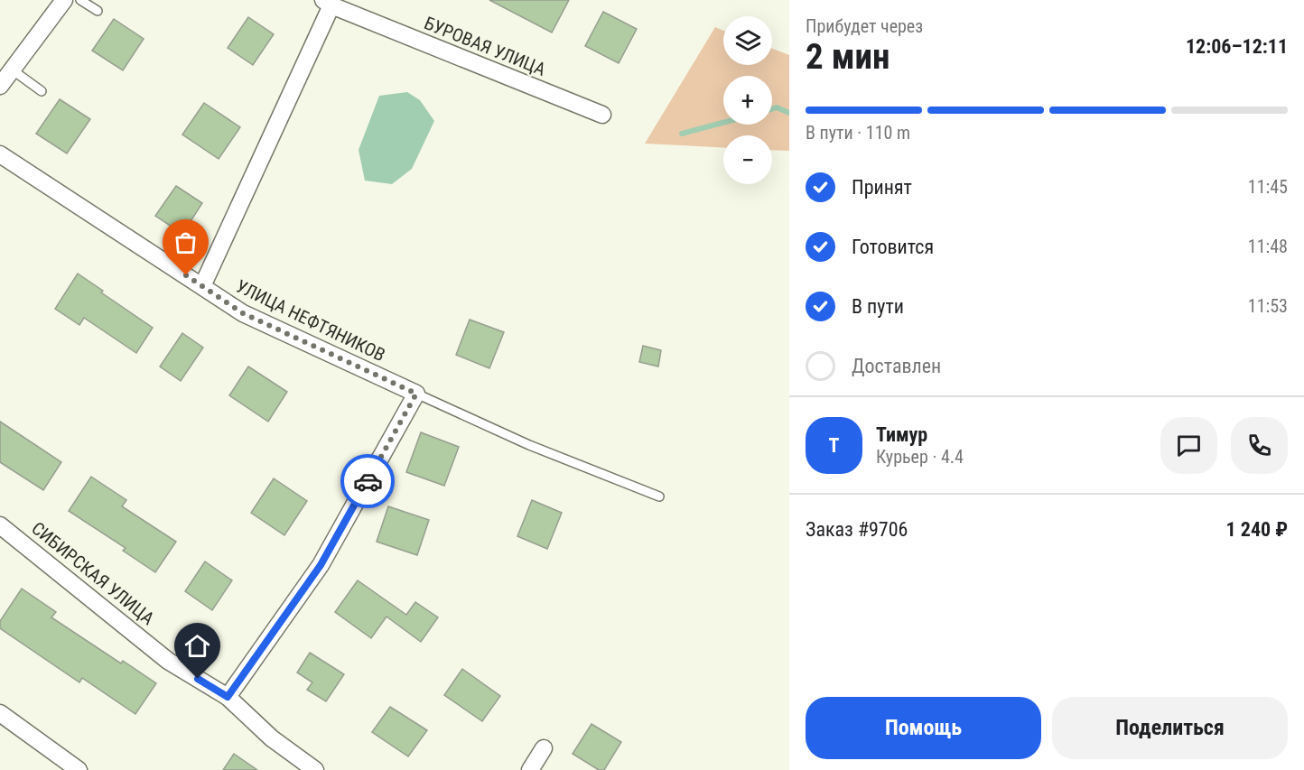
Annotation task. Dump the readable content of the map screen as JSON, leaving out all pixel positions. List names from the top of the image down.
{
  "streets": {
    "street": ["БУРОВАЯ УЛИЦА", "УЛИЦА НЕФТЯНИКОВ", "СИБИРСКАЯ УЛИЦА"]
  },
  "page": {
    "heading": ["2 мин", "Прибудет через", "12:06–12:11"],
    "panel": [
      "Тимур",
      "Курьер · 4.4",
      "Заказ #9706",
      "1 240 ₽"
    ],
    "map_buttons": ["+", "−"],
    "bar": "В пути · 110 m",
    "list": [
      ["Принят", "11:45"],
      ["Готовится", "11:48"],
      ["В пути", "11:53"],
      "Доставлен"
    ],
    "round": "Т",
    "buttons": ["Помощь", "Поделиться"]
  }
}
